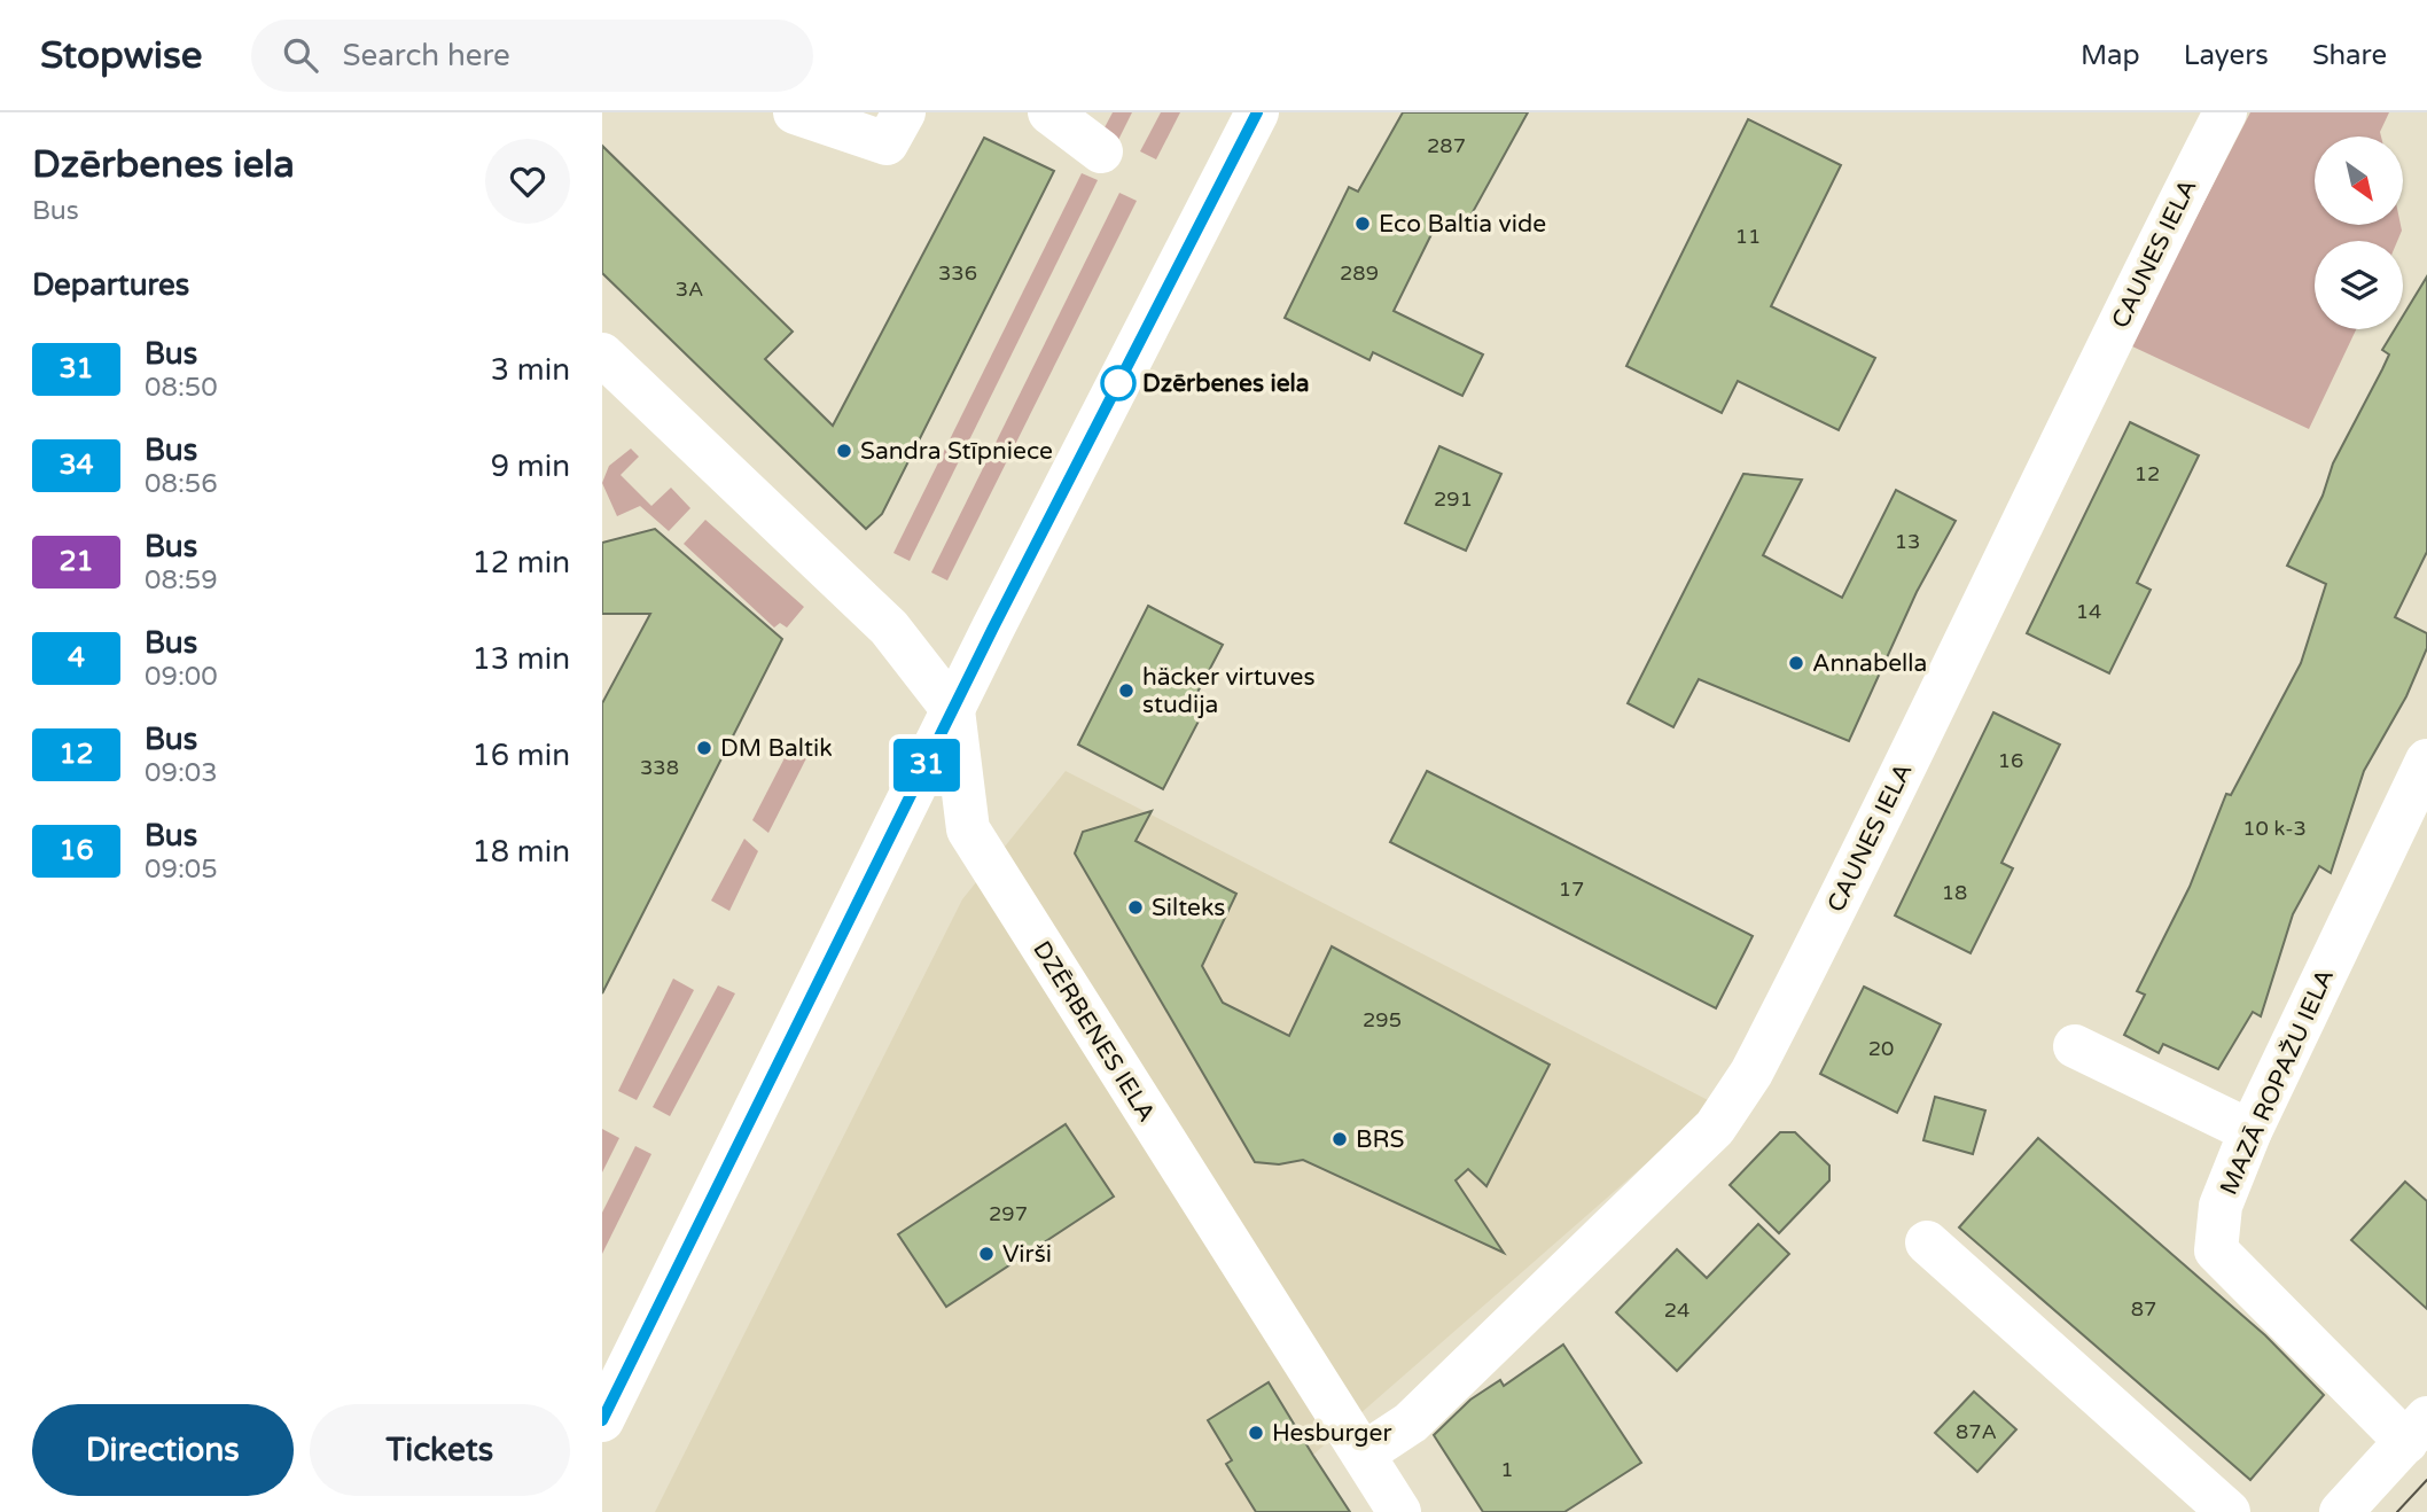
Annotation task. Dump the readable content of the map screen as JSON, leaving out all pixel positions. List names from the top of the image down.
{
  "streets": {
    "main road": ["CAUNES IELA", "DZĒRBENES IELA", "MAZĀ ROPAŽU IELA"]
  },
  "crossings": [
    ["CAUNES IELA", "DZĒRBENES IELA"]
  ],
  "places": [
    "Eco Baltia vide",
    "Dzērbenes iela",
    "Sandra Stīpniece",
    "Annabella",
    "häcker virtuves studija",
    "DM Baltik",
    "Silteks",
    "BRS",
    "Virši",
    "Hesburger"
  ],
  "lines": ["bus line 31"],
  "house_numbers": [
    "287",
    "11",
    "336",
    "289",
    "3A",
    "12",
    "291",
    "13",
    "14",
    "16",
    "338",
    "10 k-3",
    "17",
    "18",
    "295",
    "20",
    "297",
    "87",
    "24",
    "87A",
    "1"
  ],
  "north": "bottom right",
  "page": {
    "header": "Stopwise",
    "search": "Search here",
    "nav": ["Map", "Layers", "Share"],
    "heading": [
      ["Dzērbenes iela", "Bus"],
      "Departures"
    ],
    "on_map": "31",
    "list": [
      {
        "mark": "31",
        "name": "Bus",
        "note": "08:50",
        "value": "3 min"
      },
      {
        "mark": "34",
        "name": "Bus",
        "note": "08:56",
        "value": "9 min"
      },
      {
        "mark": "21",
        "name": "Bus",
        "note": "08:59",
        "value": "12 min"
      },
      {
        "mark": "4",
        "name": "Bus",
        "note": "09:00",
        "value": "13 min"
      },
      {
        "mark": "12",
        "name": "Bus",
        "note": "09:03",
        "value": "16 min"
      },
      {
        "mark": "16",
        "name": "Bus",
        "note": "09:05",
        "value": "18 min"
      }
    ],
    "buttons": ["Directions", "Tickets"]
  }
}
